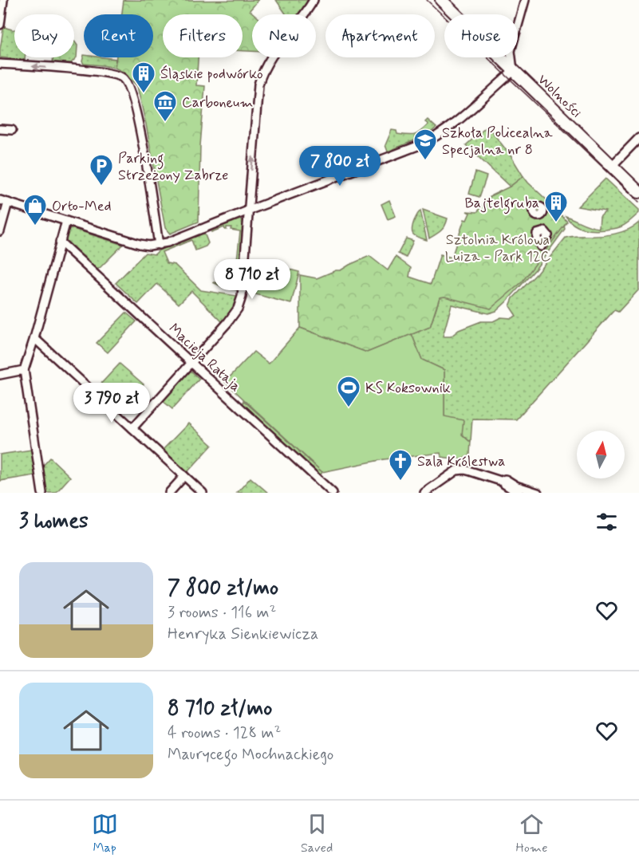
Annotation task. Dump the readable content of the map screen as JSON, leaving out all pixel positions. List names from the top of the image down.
{
  "streets": {
    "street": ["Wolności", "Macieja Rataja"]
  },
  "parks": ["Sztolnia Królowa Luiza - Park 12C"],
  "places": {
    "building": ["Śląskie podwórko", "Bajtelgruba"],
    "museum": ["Carboneum"],
    "school or university": ["Szkoła Policealna Specjalna nr 8"],
    "parking": ["Parking Strzeżony Zabrze"],
    "shop": ["Orto-Med"],
    "sports": ["KS Koksownik"],
    "church": ["Sala Królestwa"]
  },
  "north": "top",
  "page": {
    "chip": [
      "Buy",
      "Rent",
      "Filters",
      "New",
      "Apartment",
      "House"
    ],
    "price": ["7 800 zł", "8 710 zł", "3 790 zł"],
    "heading": "3 homes",
    "list": [
      {
        "name": "7 800 zł/mo",
        "note": "3 rooms · 116 m² · Henryka Sienkiewicza"
      },
      {
        "name": "8 710 zł/mo",
        "note": "4 rooms · 128 m² · Maurycego Mochnackiego"
      }
    ],
    "tabs": ["Map", "Saved", "Home"]
  }
}
